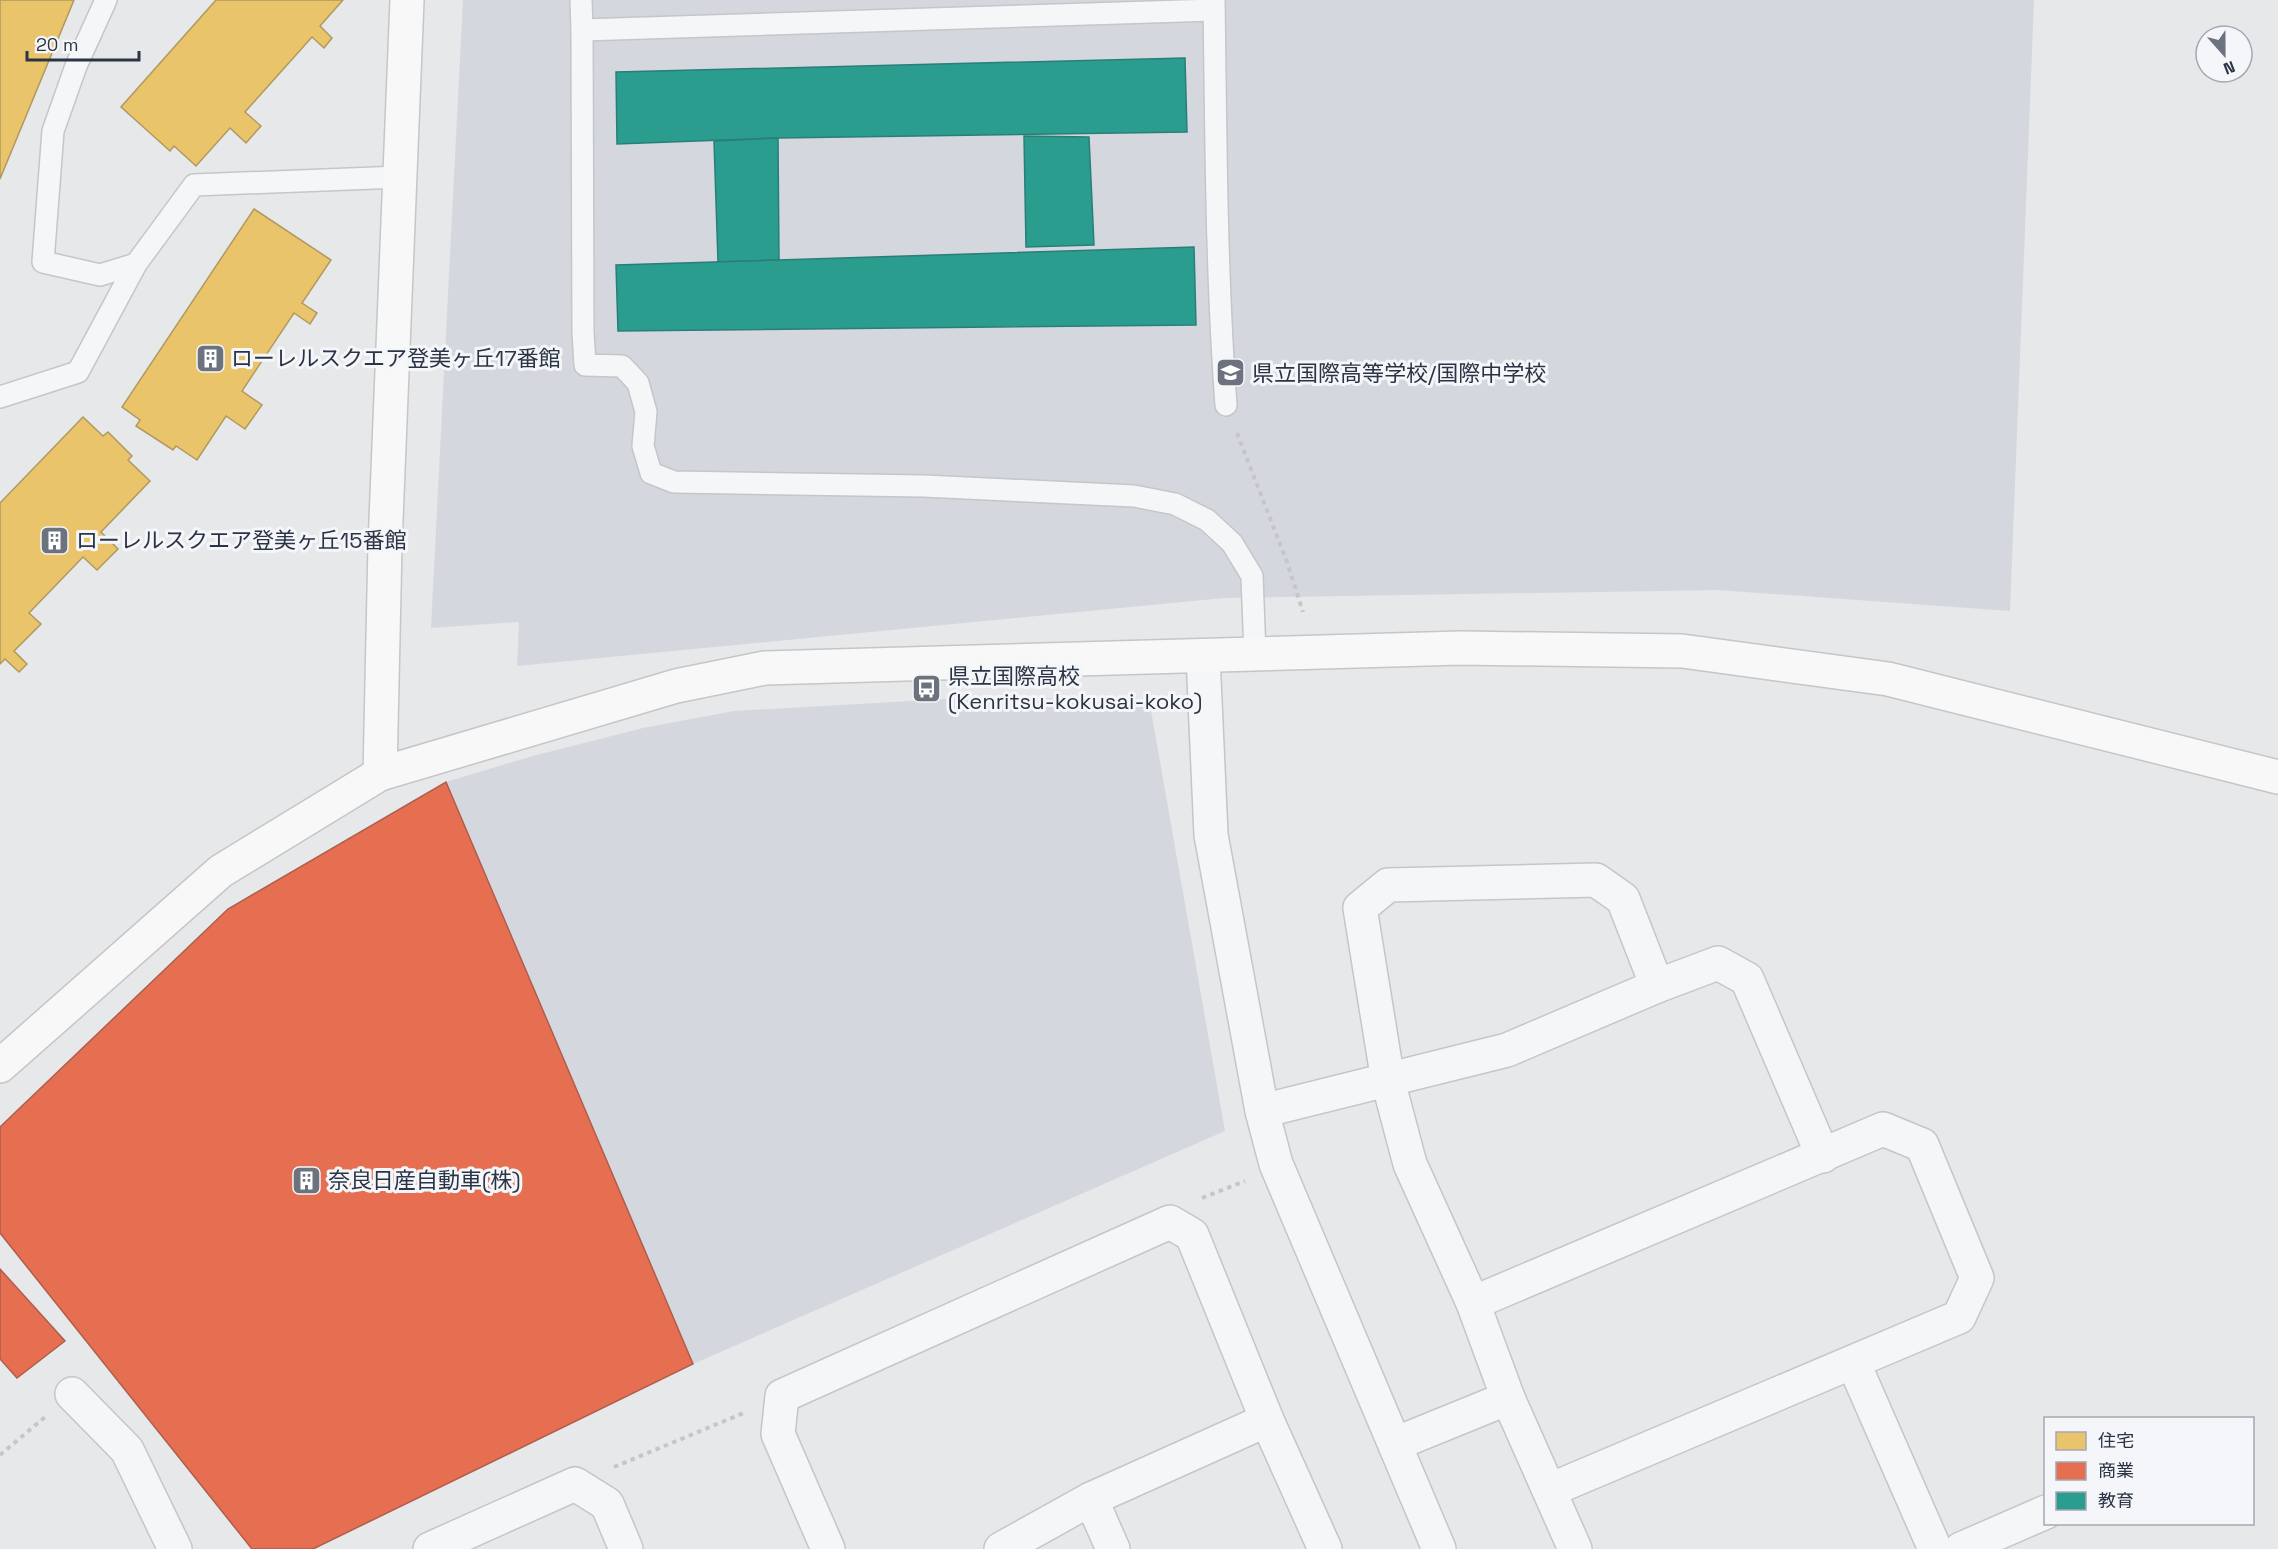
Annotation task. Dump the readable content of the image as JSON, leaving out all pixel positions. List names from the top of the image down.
{
  "places": {
    "building": ["ローレルスクエア登美ヶ丘17番館", "ローレルスクエア登美ヶ丘15番館", "奈良日産自動車(株)"],
    "school or university": ["県立国際高等学校/国際中学校"],
    "bus stop": ["県立国際高校 (Kenritsu-kokusai-koko)"]
  },
  "legend": ["住宅", "商業", "教育"],
  "scale_bar": "20 m",
  "north": "bottom"
}
